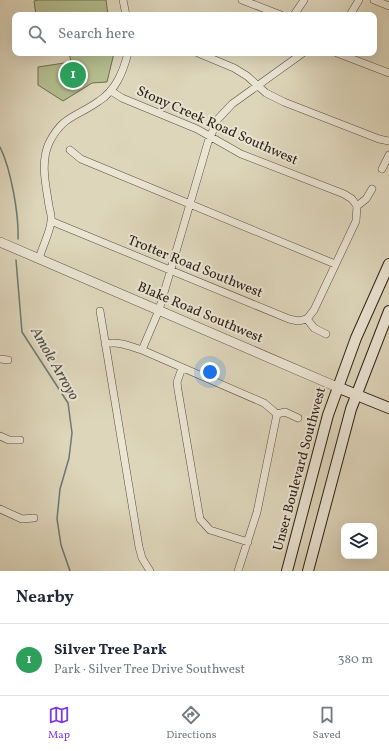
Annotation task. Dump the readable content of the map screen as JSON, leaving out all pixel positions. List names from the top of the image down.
{
  "streets": {
    "main road": ["Blake Road Southwest", "Unser Boulevard Southwest"],
    "street": ["Stony Creek Road Southwest", "Trotter Road Southwest"]
  },
  "crossings": [
    ["Blake Road Southwest", "Unser Boulevard Southwest"]
  ],
  "water": ["Amole Arroyo"],
  "page": {
    "search": "Search here",
    "pins": "1",
    "heading": "Nearby",
    "list": [
      {
        "mark": "1",
        "name": "Silver Tree Park",
        "note": "Park · Silver Tree Drive Southwest",
        "value": "380 m"
      }
    ],
    "nav": ["Map", "Directions", "Saved"]
  }
}
